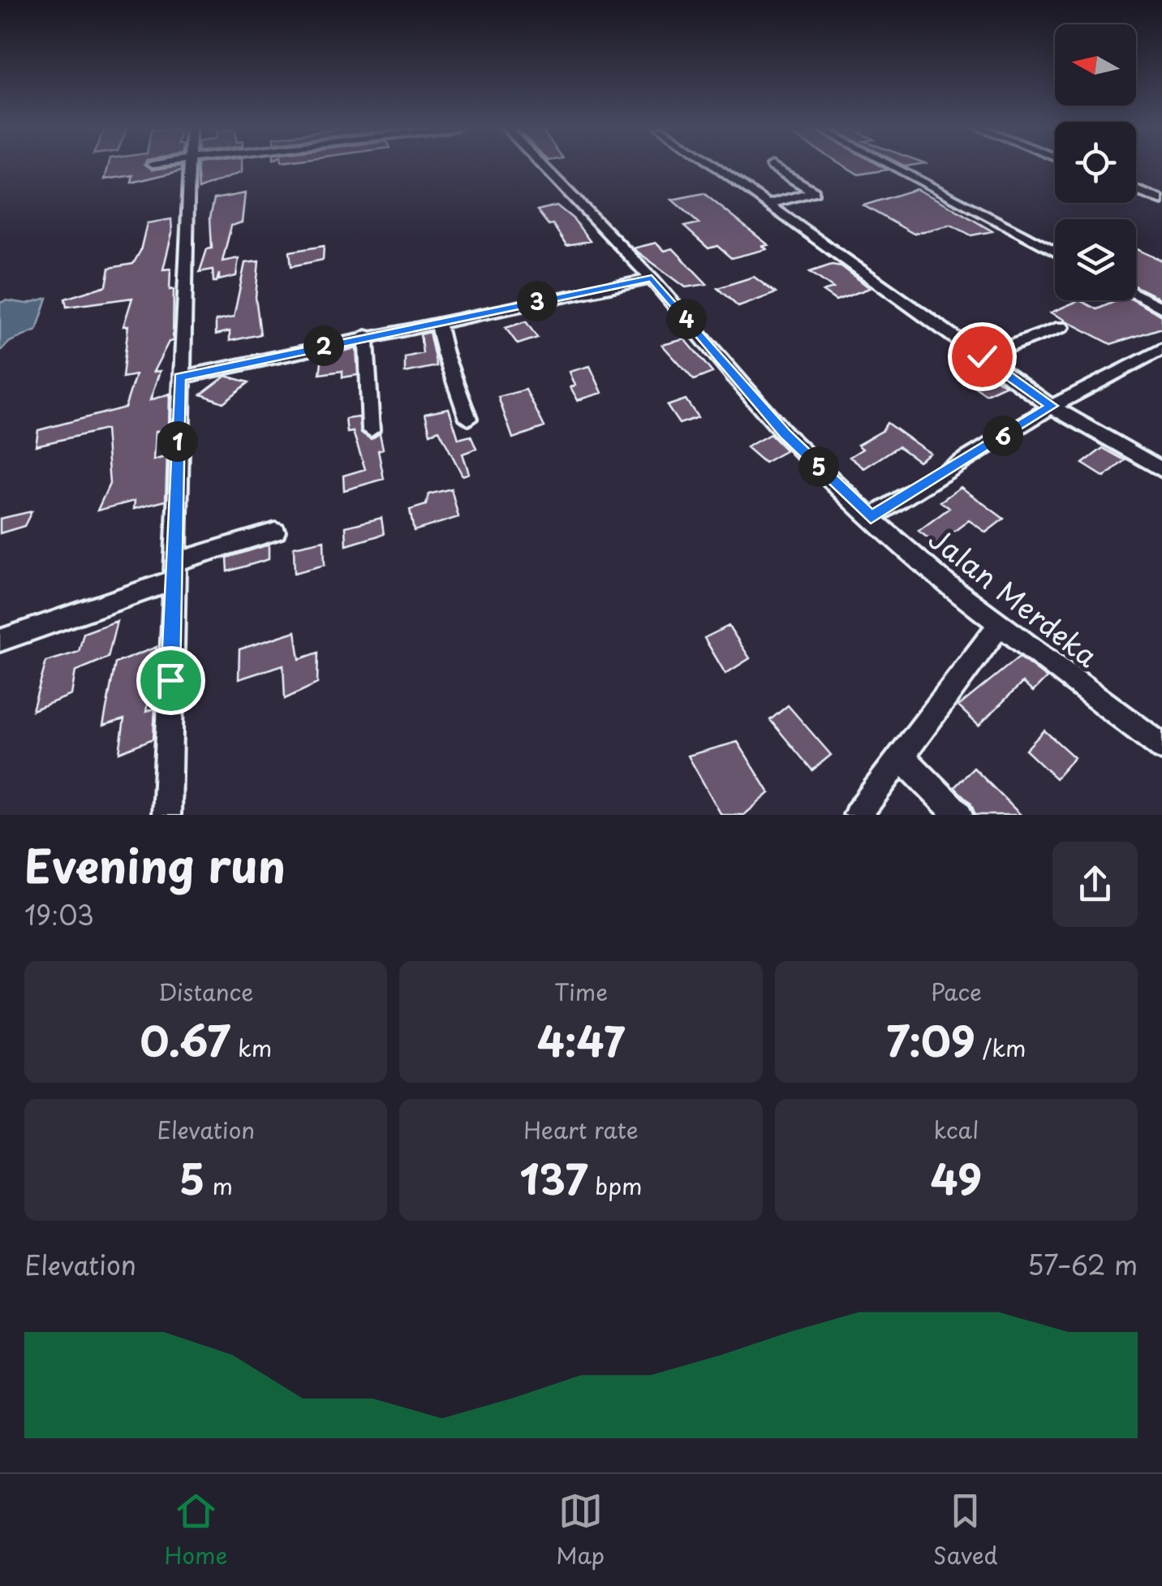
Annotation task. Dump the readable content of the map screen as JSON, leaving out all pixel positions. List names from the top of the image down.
{
  "streets": {
    "street": ["Jalan Merdeka"]
  },
  "north": "left",
  "page": {
    "pins": [
      "3",
      "4",
      "2",
      "6",
      "1",
      "5"
    ],
    "heading": ["Evening run", "19:03"],
    "stats": [
      ["Distance", "0.67 km"],
      ["Time", "4:47"],
      ["Pace", "7:09 /km"],
      ["Elevation", "5 m"],
      ["Heart rate", "137 bpm"],
      ["kcal", "49"]
    ],
    "chart": ["Elevation", "57–62 m"],
    "tabs": ["Home", "Map", "Saved"]
  }
}
